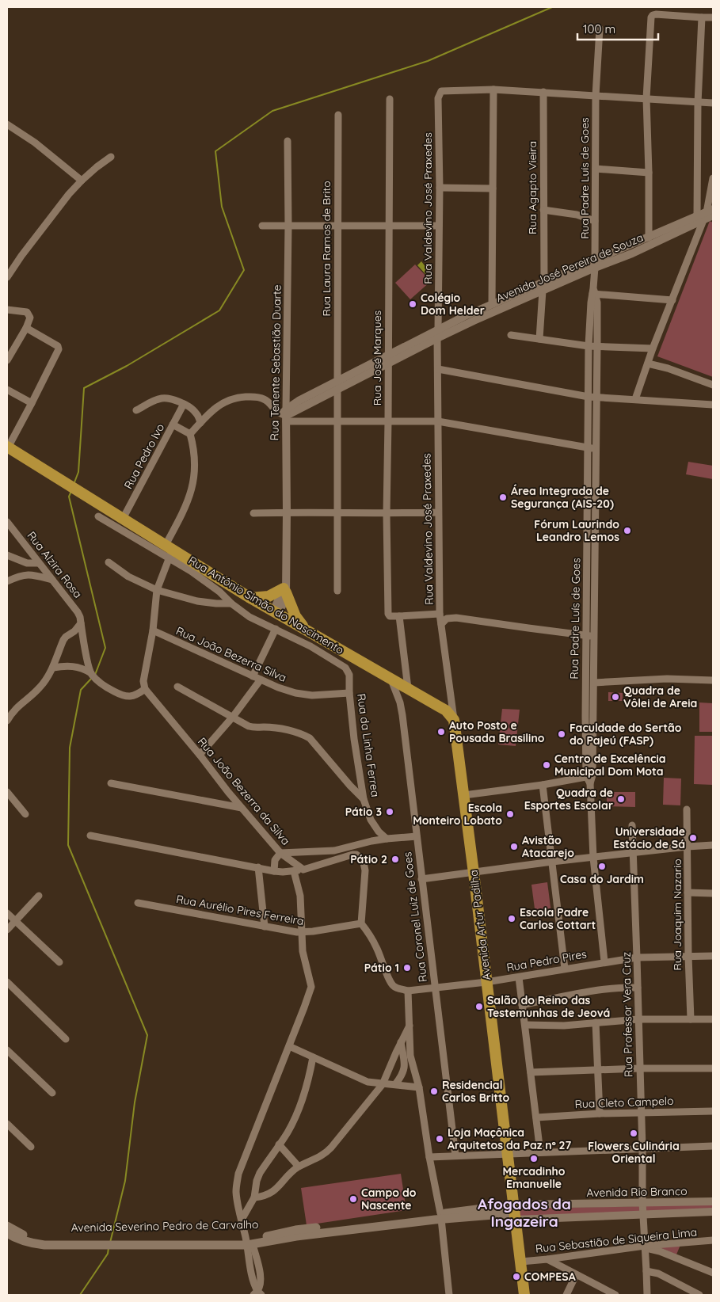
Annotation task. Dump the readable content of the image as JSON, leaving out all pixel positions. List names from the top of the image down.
{
  "streets": {
    "main road": ["Rua Antônio Simão do Nascimento", "Avenida Artur Padilha", "Avenida Severino Pedro de Carvalho"],
    "street": [
      "Rua Padre Luís de Goes",
      "Rua Agapto Vieira",
      "Rua Valdevino José Praxedes",
      "Rua Laura Ramos de Brito",
      "Avenida José Pereira de Souza",
      "Rua José Marques",
      "Rua Tenente Sebastião Duarte",
      "Rua Pedro Ivo",
      "Rua Alzira Rosa",
      "Rua João Bezerra Silva",
      "Rua da Linha Ferrea",
      "Rua João Bezerra da Silva",
      "Rua Aurélio Pires Ferreira",
      "Rua Joaquim Nazario",
      "Rua Coronel Luiz de Goes",
      "Rua Pedro Pires",
      "Rua Professor Vera Cruz",
      "Rua Cleto Campelo",
      "Avenida Rio Branco",
      "Rua Sebastião de Siqueira Lima"
    ]
  },
  "crossings": [
    ["Rua Padre Luís de Goes", "Avenida José Pereira de Souza"],
    ["Rua Padre Luís de Goes", "Rua Pedro Pires"],
    ["Rua Agapto Vieira", "Avenida José Pereira de Souza"],
    ["Rua Valdevino José Praxedes", "Avenida José Pereira de Souza"],
    ["Rua Valdevino José Praxedes", "Rua Antônio Simão do Nascimento"],
    ["Rua Valdevino José Praxedes", "Avenida Artur Padilha"],
    ["Rua Laura Ramos de Brito", "Avenida José Pereira de Souza"],
    ["Avenida José Pereira de Souza", "Rua José Marques"],
    ["Avenida José Pereira de Souza", "Rua Tenente Sebastião Duarte"],
    ["Rua Tenente Sebastião Duarte", "Rua Antônio Simão do Nascimento"],
    ["Rua Pedro Ivo", "Rua Antônio Simão do Nascimento"],
    ["Rua Antônio Simão do Nascimento", "Rua da Linha Ferrea"],
    ["Rua Antônio Simão do Nascimento", "Rua Coronel Luiz de Goes"],
    ["Rua Antônio Simão do Nascimento", "Avenida Artur Padilha"],
    ["Rua João Bezerra Silva", "Rua da Linha Ferrea"],
    ["Rua João Bezerra Silva", "Rua João Bezerra da Silva"],
    ["Rua Joaquim Nazario", "Rua Pedro Pires"],
    ["Rua Coronel Luiz de Goes", "Rua Pedro Pires"],
    ["Avenida Artur Padilha", "Rua Pedro Pires"],
    ["Avenida Artur Padilha", "Avenida Rio Branco"],
    ["Avenida Artur Padilha", "Avenida Severino Pedro de Carvalho"],
    ["Avenida Artur Padilha", "Rua Sebastião de Siqueira Lima"],
    ["Rua Pedro Pires", "Rua Professor Vera Cruz"],
    ["Rua Professor Vera Cruz", "Rua Cleto Campelo"],
    ["Rua Professor Vera Cruz", "Avenida Rio Branco"],
    ["Rua Professor Vera Cruz", "Rua Sebastião de Siqueira Lima"],
    ["Avenida Rio Branco", "Avenida Severino Pedro de Carvalho"]
  ],
  "districts": ["Afogados da Ingazeira"],
  "places": [
    "Colégio Dom Helder",
    "Área Integrada de Segurança (AIS-20)",
    "Fórum Laurindo Leandro Lemos",
    "Quadra de Vôlei de Areia",
    "Auto Posto e Pousada Brasilino",
    "Faculdade do Sertão do Pajeú (FASP)",
    "Centro de Excelência Municipal Dom Mota",
    "Quadra de Esportes Escolar",
    "Pátio 3",
    "Escola Monteiro Lobato",
    "Universidade Estácio de Sá",
    "Avistão Atacarejo",
    "Pátio 2",
    "Casa do Jardim",
    "Escola Padre Carlos Cottart",
    "Pátio 1",
    "Salão do Reino das Testemunhas de Jeová",
    "Residencial Carlos Britto",
    "Flowers Culinária Oriental",
    "Loja Maçônica Arquitetos da Paz nº 27",
    "Mercadinho Emanuelle",
    "Campo do Nascente",
    "COMPESA"
  ],
  "scale_bar": "100 m"
}
